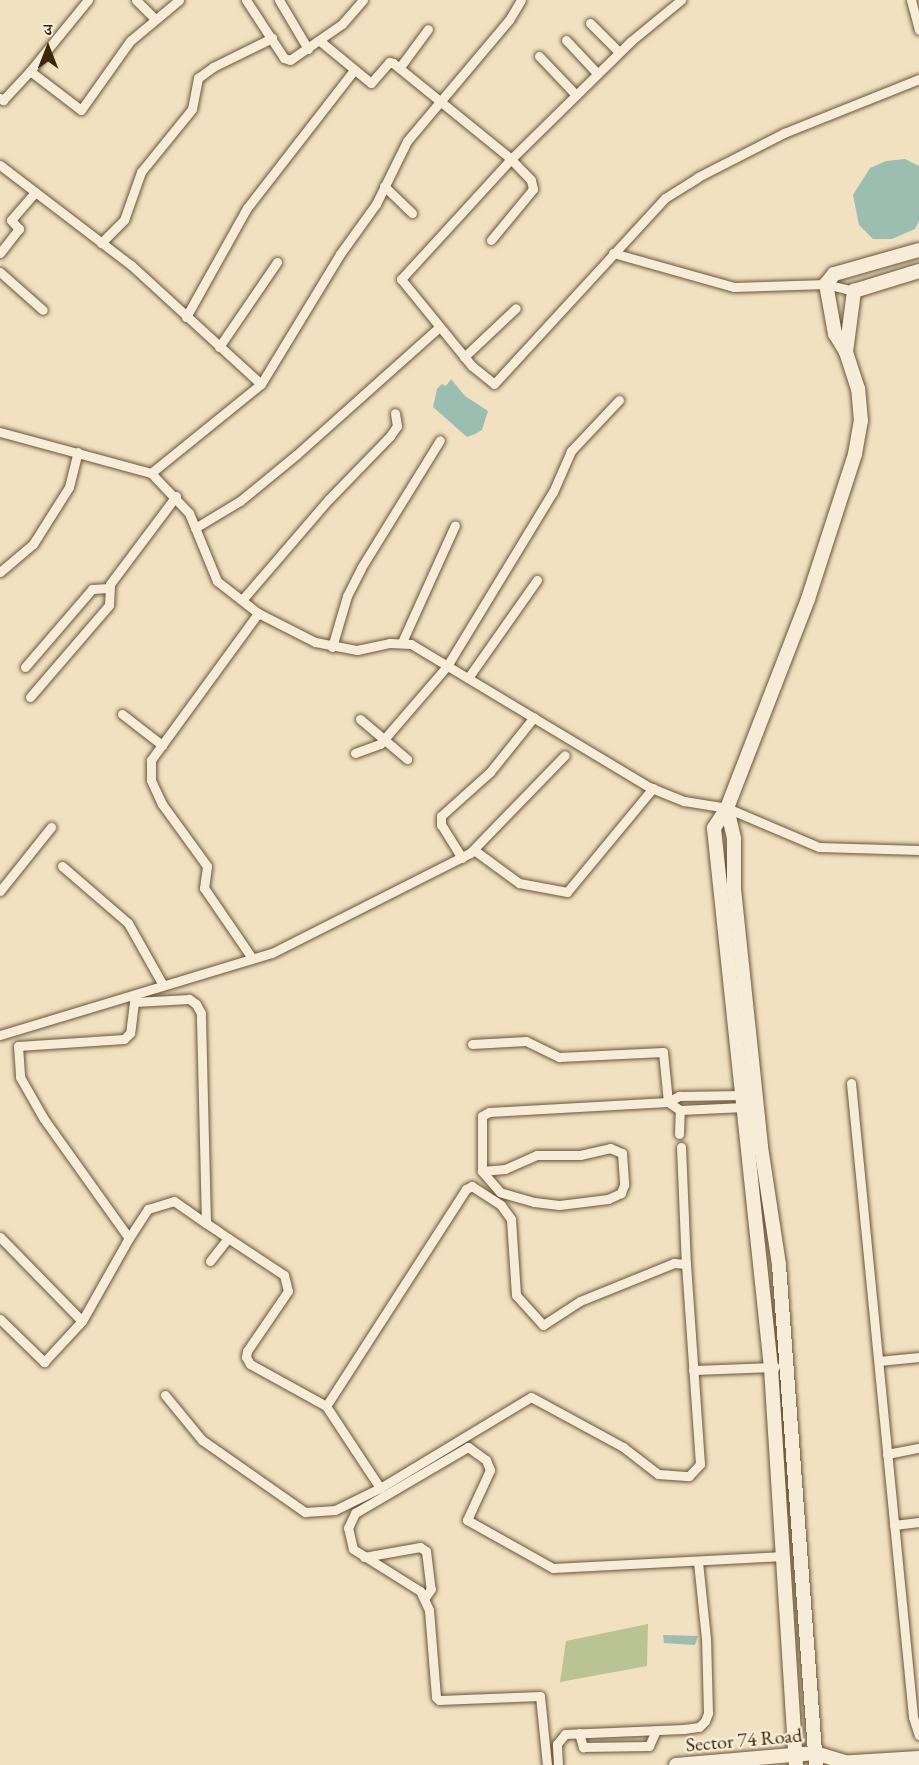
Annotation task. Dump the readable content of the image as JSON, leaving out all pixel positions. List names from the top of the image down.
{
  "streets": {
    "street": ["Sector 74 Road"]
  },
  "north": "top"
}
